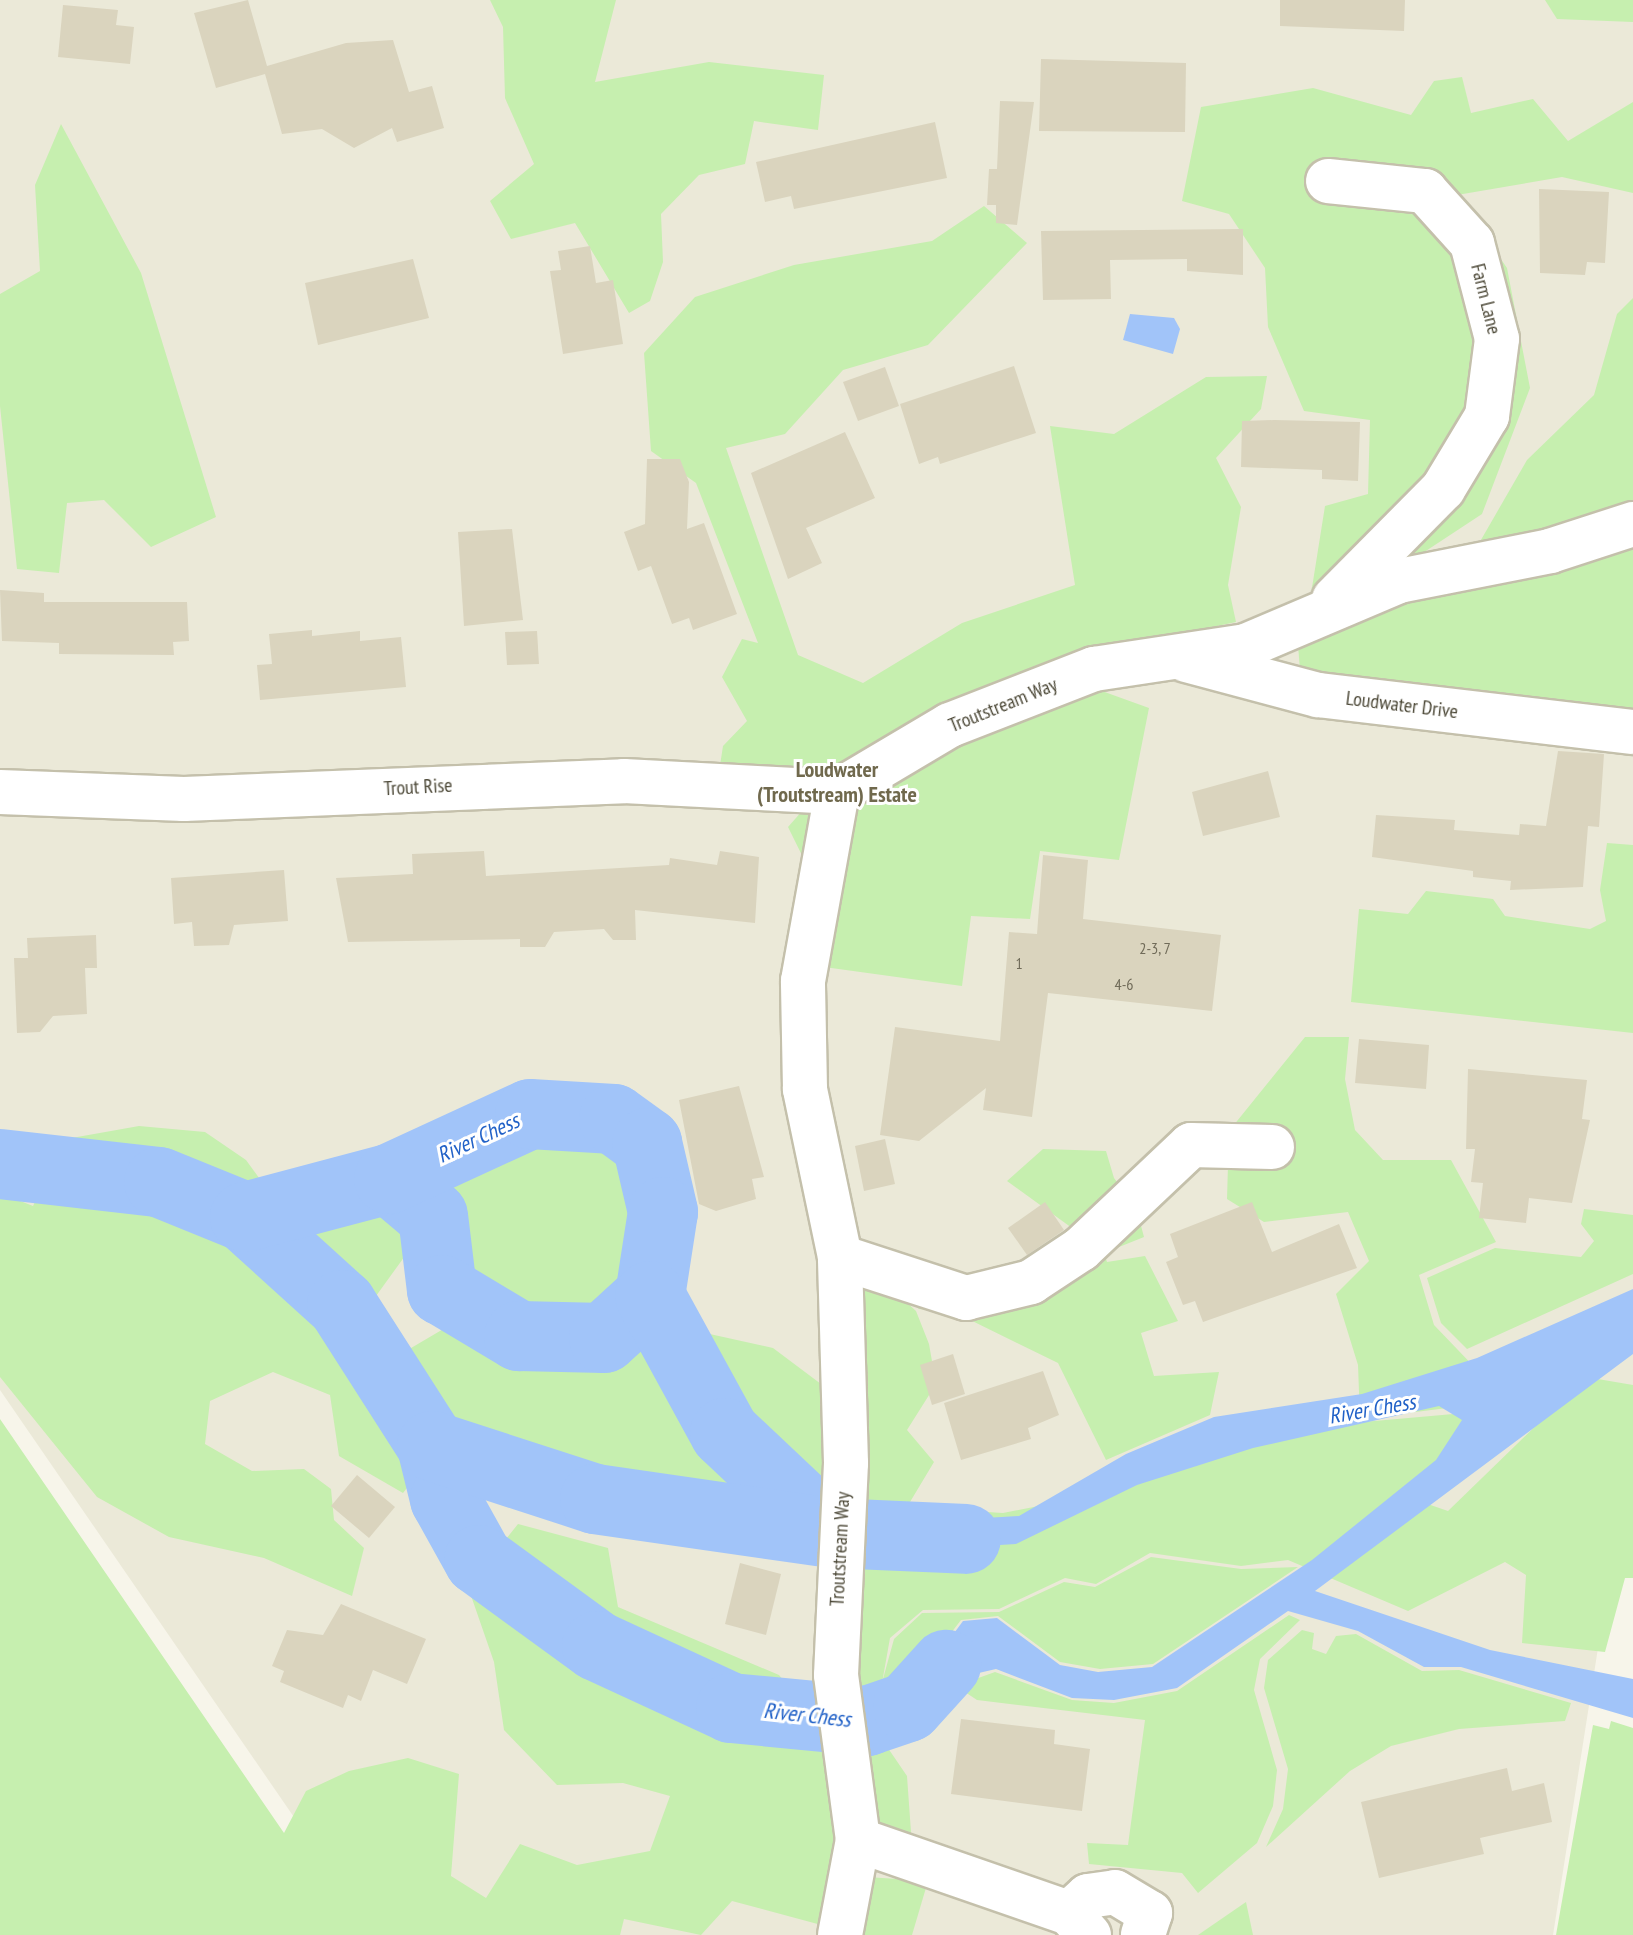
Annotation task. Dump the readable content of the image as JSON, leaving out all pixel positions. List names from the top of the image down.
{
  "streets": {
    "street": [
      "Farm Lane",
      "Troutstream Way",
      "Loudwater Drive",
      "Trout Rise"
    ]
  },
  "crossings": [
    ["Farm Lane", "Troutstream Way"],
    ["Troutstream Way", "Loudwater Drive"],
    ["Troutstream Way", "Trout Rise"]
  ],
  "districts": ["Loudwater (Troutstream) Estate"],
  "water": ["River Chess"],
  "house_numbers": ["2-3, 7", "1", "4-6"]
}
